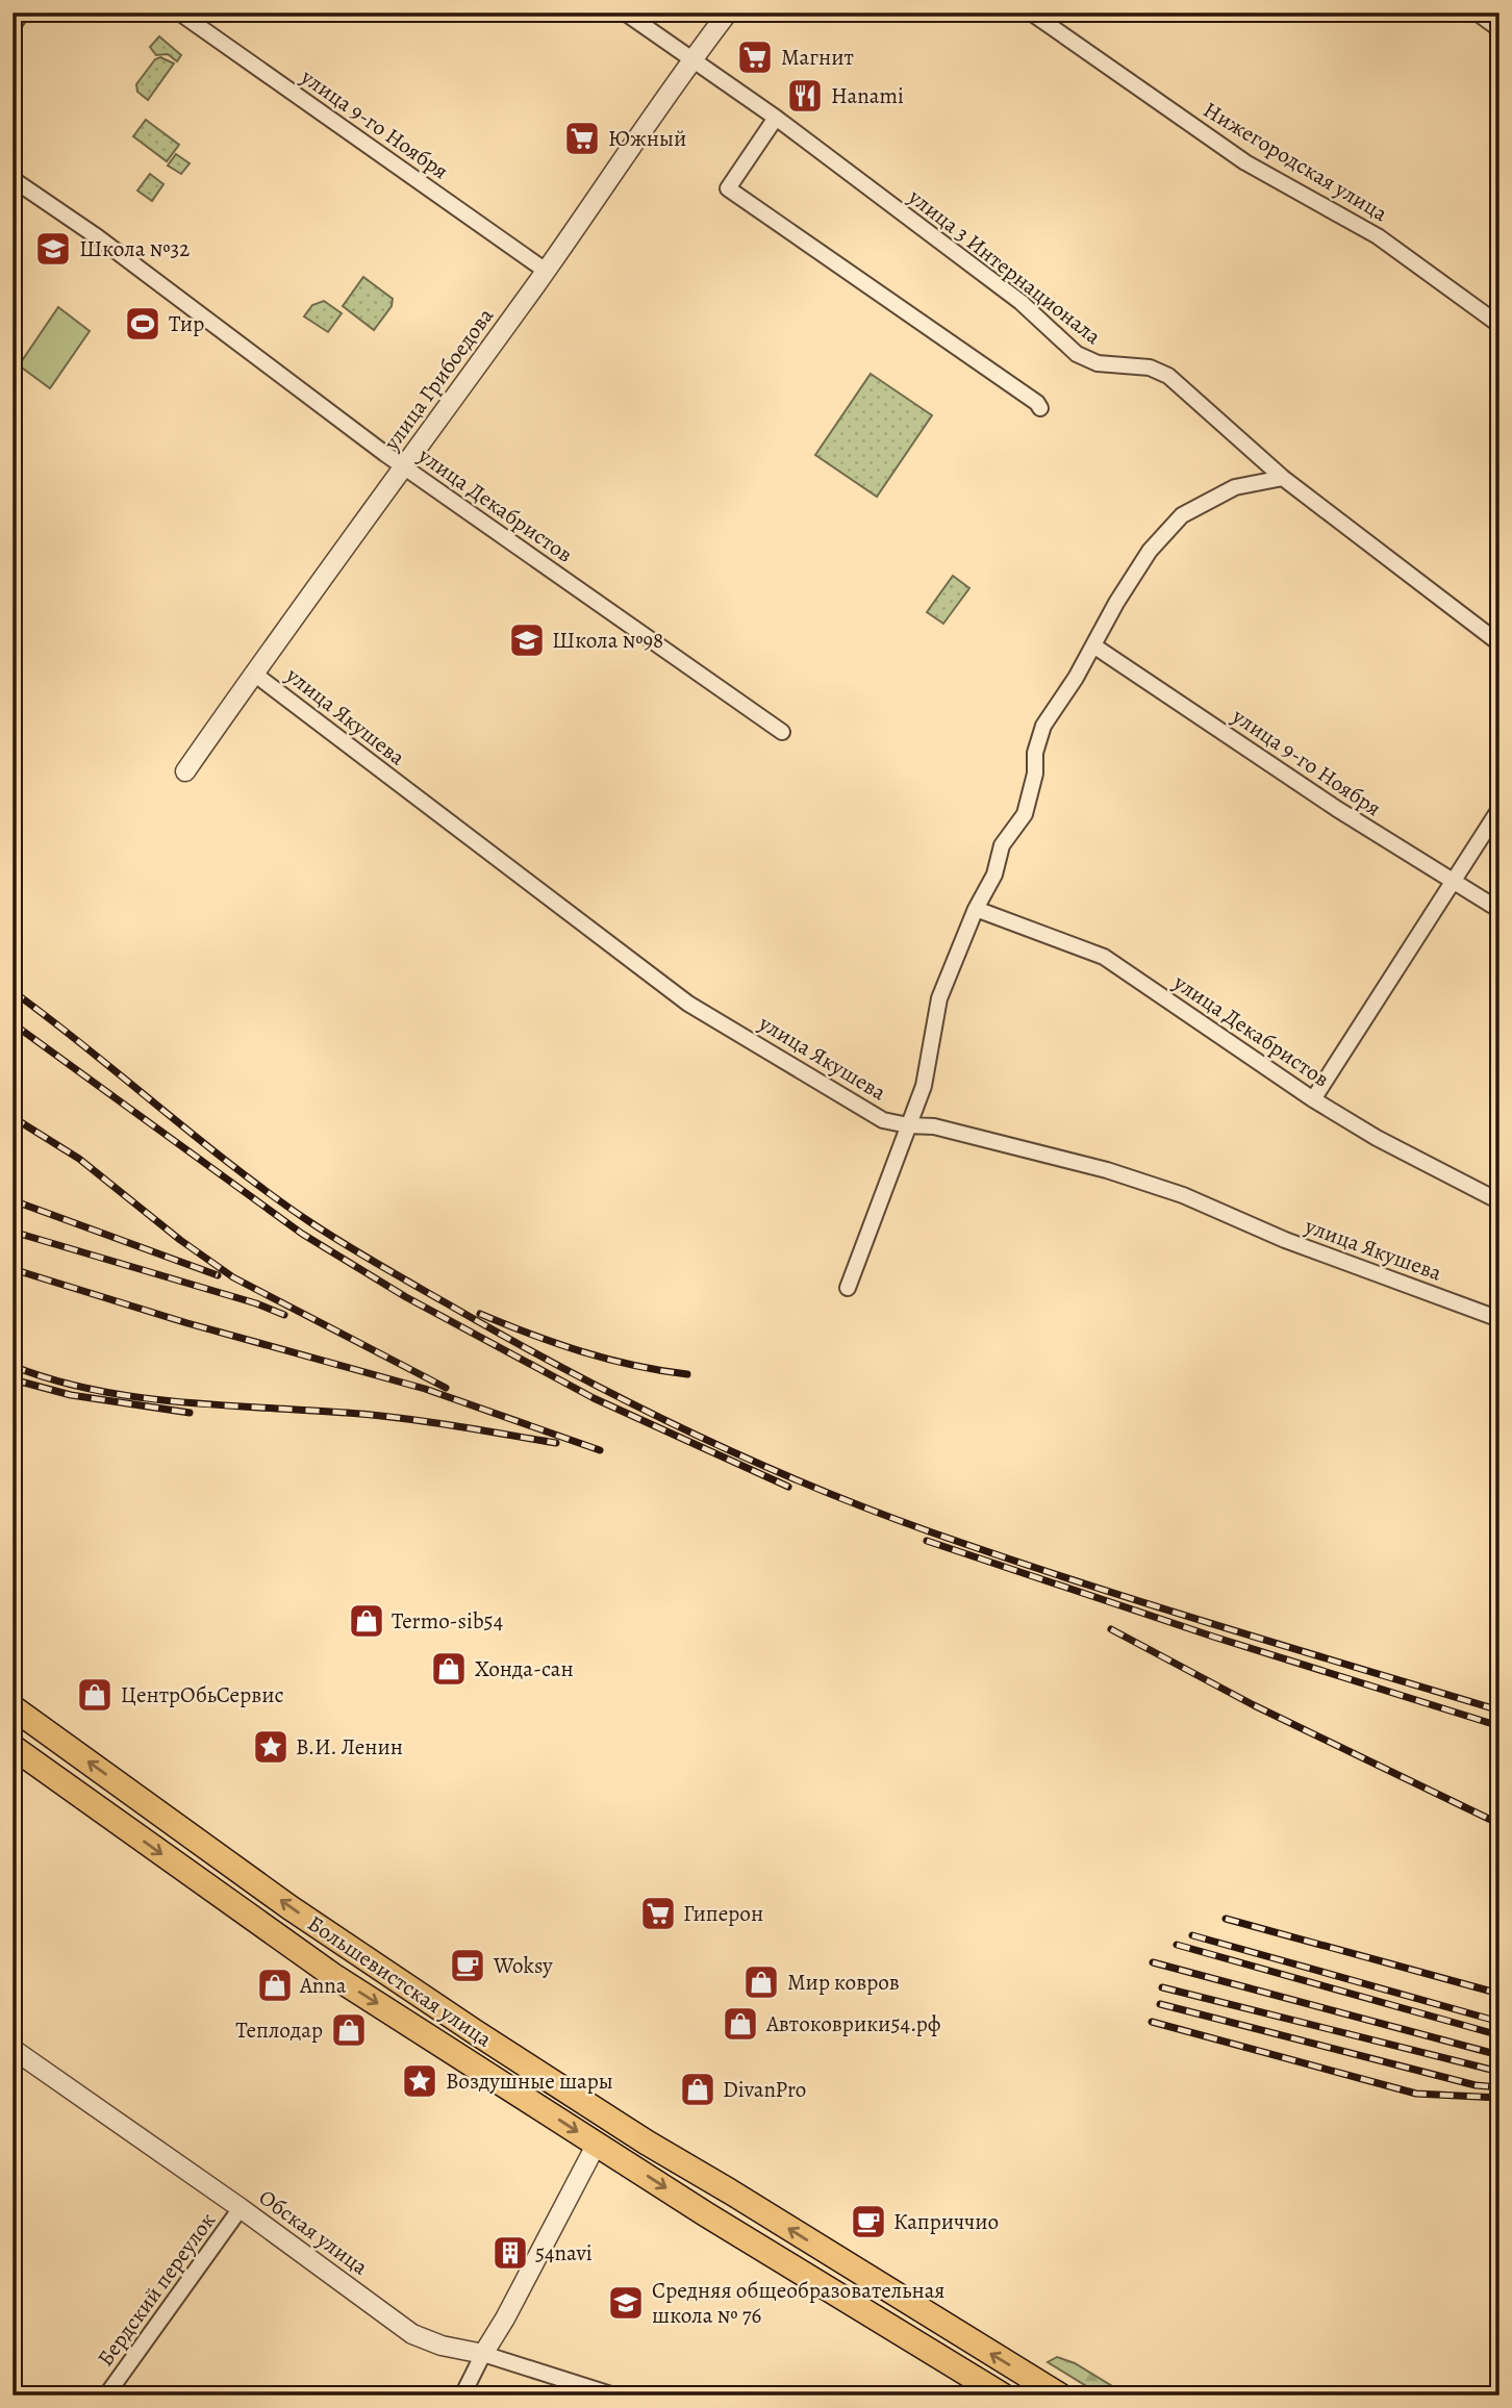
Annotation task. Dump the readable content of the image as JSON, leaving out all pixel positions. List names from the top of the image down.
{
  "streets": {
    "highway": ["Большевистская улица"],
    "street": [
      "улица 9-го Ноября",
      "Нижегородская улица",
      "улица 3 Интернационала",
      "улица Грибоедова",
      "улица Декабристов",
      "улица Якушева",
      "Обская улица",
      "Бердский переулок"
    ]
  },
  "crossings": [
    ["улица 9-го Ноября", "улица Грибоедова"],
    ["улица 3 Интернационала", "улица Грибоедова"],
    ["улица Грибоедова", "улица Декабристов"],
    ["улица Грибоедова", "улица Якушева"],
    ["Обская улица", "Бердский переулок"]
  ],
  "places": {
    "supermarket": ["Магнит", "Южный", "Гиперон"],
    "restaurant": ["Hanami"],
    "school or university": ["Школа №32", "Школа №98", "Средняя общеобразовательная школа № 76"],
    "sports": ["Тир"],
    "shop": [
      "Termo-sib54",
      "Хонда-сан",
      "ЦентрОбьСервис",
      "Мир ковров",
      "Anna",
      "Автоковрики54.рф",
      "Теплодар",
      "DivanPro"
    ],
    "place": ["В.И. Ленин", "Воздушные шары"],
    "cafe": ["Woksy", "Каприччио"],
    "building": ["54navi"]
  }
}
